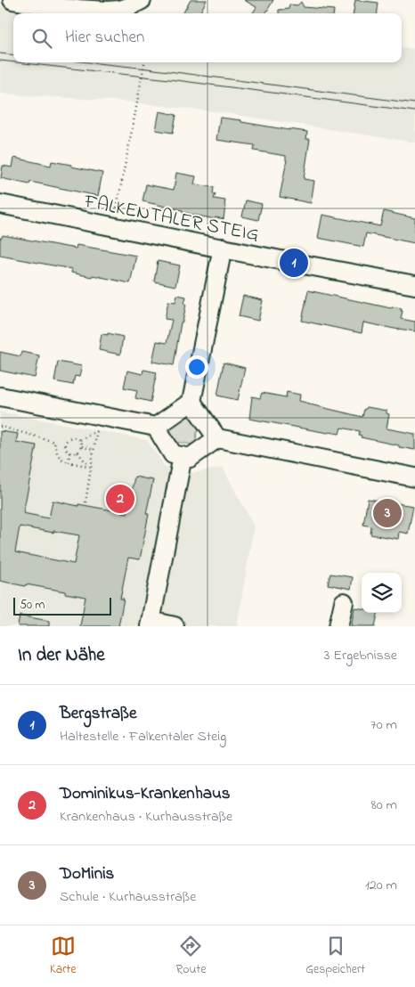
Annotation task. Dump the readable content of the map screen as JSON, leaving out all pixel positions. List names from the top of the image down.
{
  "streets": {
    "street": ["FALKENTALER STEIG"]
  },
  "scale_bar": "50 m",
  "page": {
    "search": "Hier suchen",
    "pins": ["1", "2", "3"],
    "scale": "50 m",
    "heading": ["In der Nähe", "3 Ergebnisse"],
    "list": [
      {
        "mark": "1",
        "name": "Bergstraße",
        "note": "Haltestelle · Falkentaler Steig",
        "value": "70 m"
      },
      {
        "mark": "2",
        "name": "Dominikus-Krankenhaus",
        "note": "Krankenhaus · Kurhausstraße",
        "value": "80 m"
      },
      {
        "mark": "3",
        "name": "DoMinis",
        "note": "Schule · Kurhausstraße",
        "value": "120 m"
      }
    ],
    "nav": ["Karte", "Route", "Gespeichert"]
  }
}
